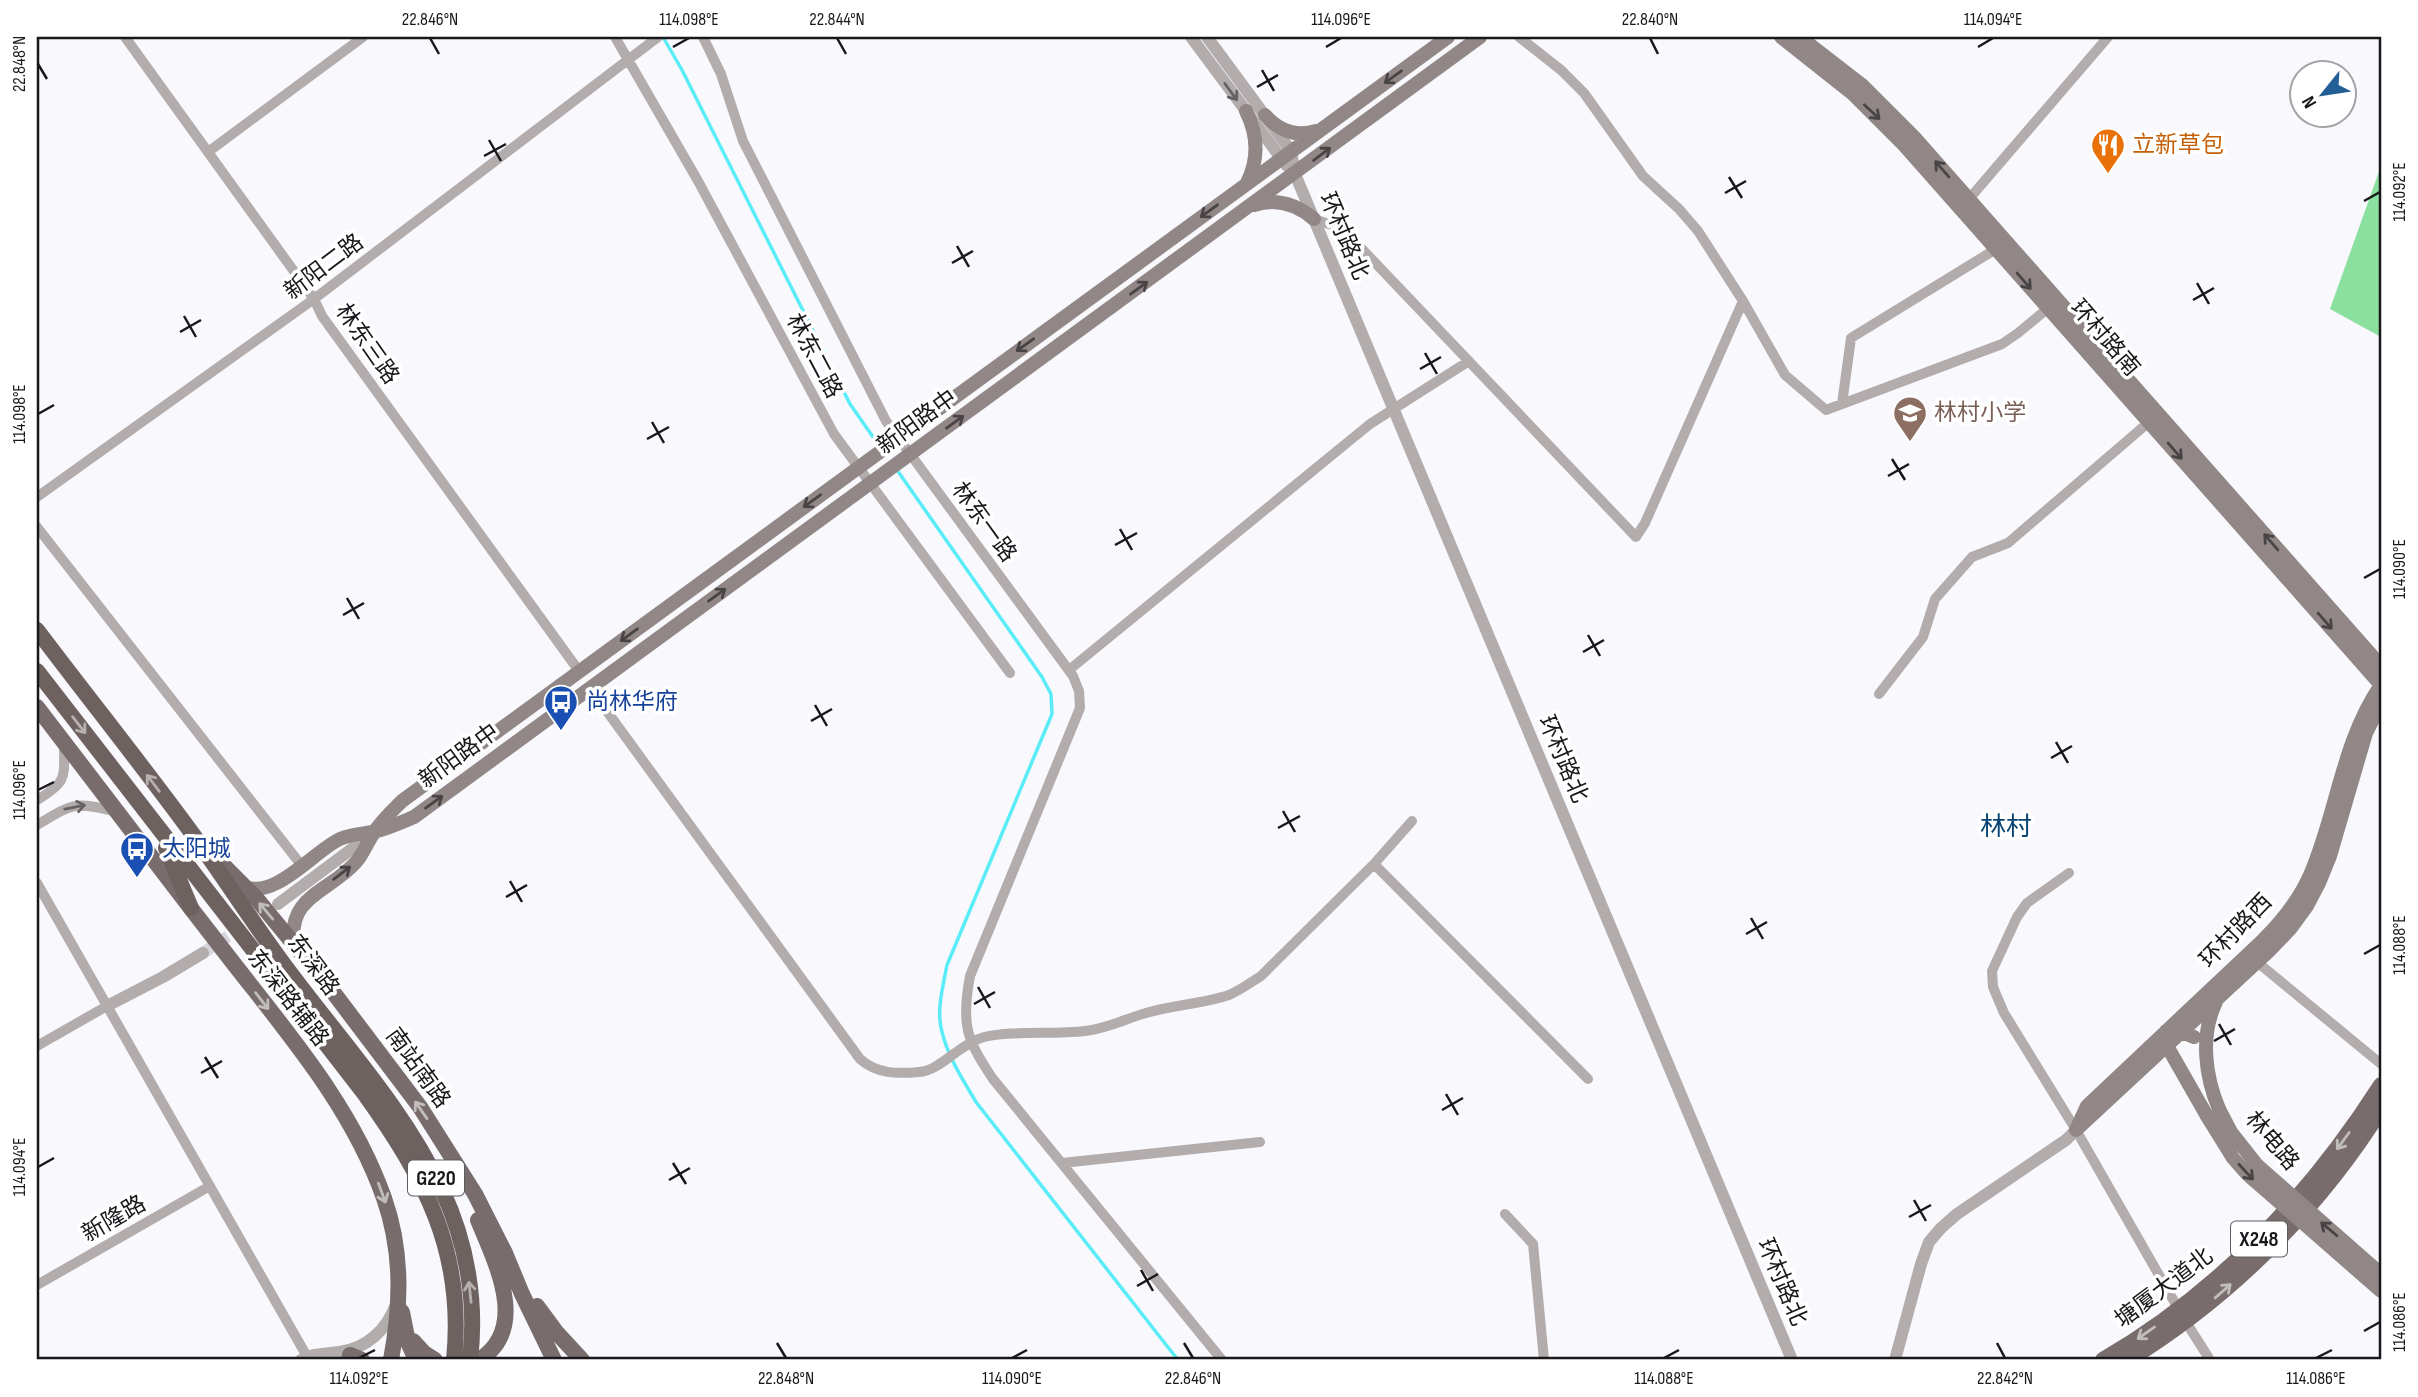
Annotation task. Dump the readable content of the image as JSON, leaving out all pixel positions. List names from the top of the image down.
{
  "streets": {
    "highway": ["东深路", "G220"],
    "main road": [
      "环村路南",
      "新阳路中",
      "环村路西",
      "东深路辅路",
      "南站南路",
      "林电路",
      "X248",
      "塘厦大道北"
    ],
    "street": [
      "环村路北",
      "新阳二路",
      "林东三路",
      "林东二路",
      "林东一路",
      "新隆路"
    ]
  },
  "crossings": [
    ["环村路北", "新阳路中"],
    ["新阳二路", "林东三路"],
    ["新阳二路", "林东二路"],
    ["环村路南", "环村路西"],
    ["林东三路", "新阳路中"],
    ["林东二路", "新阳路中"],
    ["新阳路中", "林东一路"],
    ["环村路西", "林电路"],
    ["东深路", "南站南路"]
  ],
  "one_way": ["东深路辅路", "南站南路"],
  "districts": ["林村"],
  "places": {
    "restaurant": ["立新草包"],
    "school or university": ["林村小学"],
    "bus stop": ["尚林华府", "太阳城"]
  },
  "north": "bottom left",
  "coordinates": [
    "22.846°N",
    "114.098°E",
    "22.844°N",
    "114.096°E",
    "22.840°N",
    "114.094°E",
    "22.848°N",
    "114.092°E",
    "114.090°E",
    "114.088°E",
    "114.086°E",
    "22.842°N"
  ]
}
